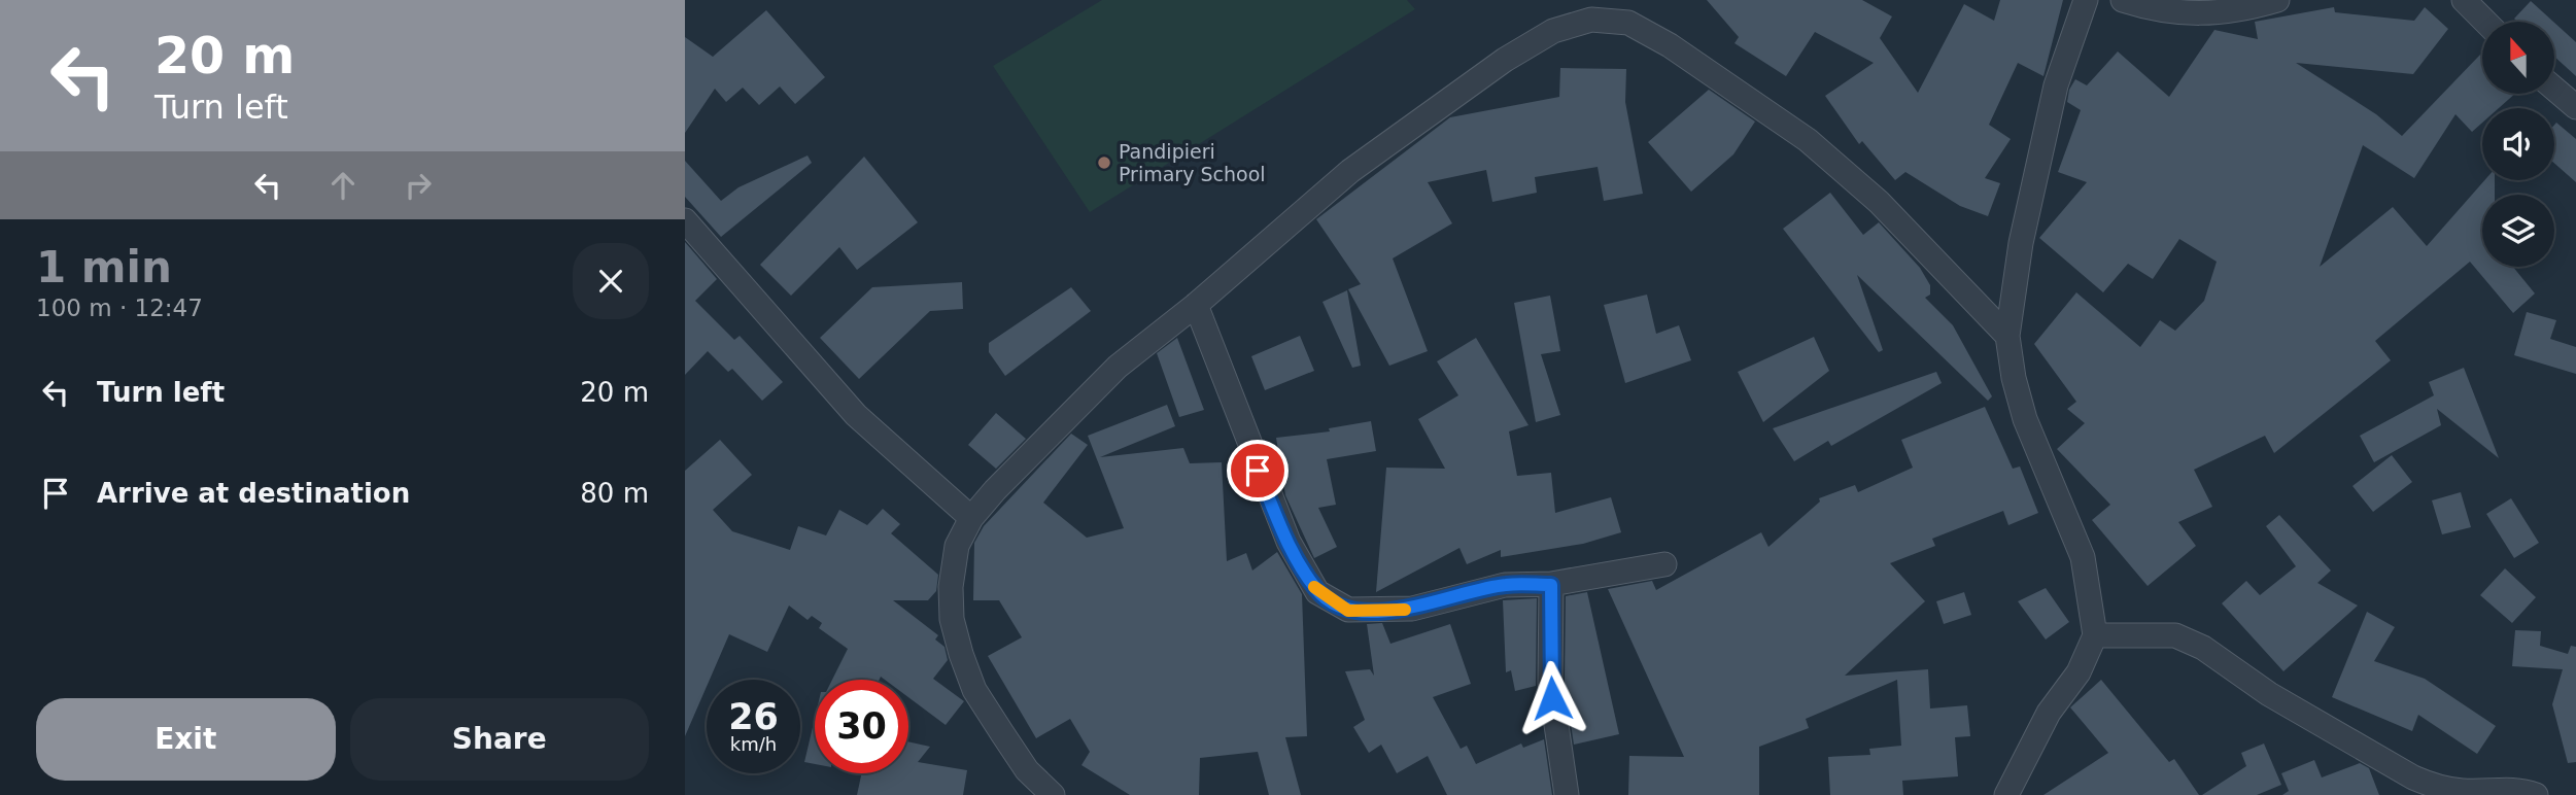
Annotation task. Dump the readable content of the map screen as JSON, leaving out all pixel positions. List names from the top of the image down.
{
  "places": ["Pandipieri Primary School"],
  "north": "top",
  "page": {
    "turn": ["20 m", "Turn left"],
    "heading": ["1 min", "100 m · 12:47"],
    "list": [
      {
        "name": "Turn left",
        "value": "20 m"
      },
      {
        "name": "Arrive at destination",
        "value": "80 m"
      }
    ],
    "speed": "26 km/h",
    "limit": "30",
    "buttons": ["Exit", "Share"]
  }
}
